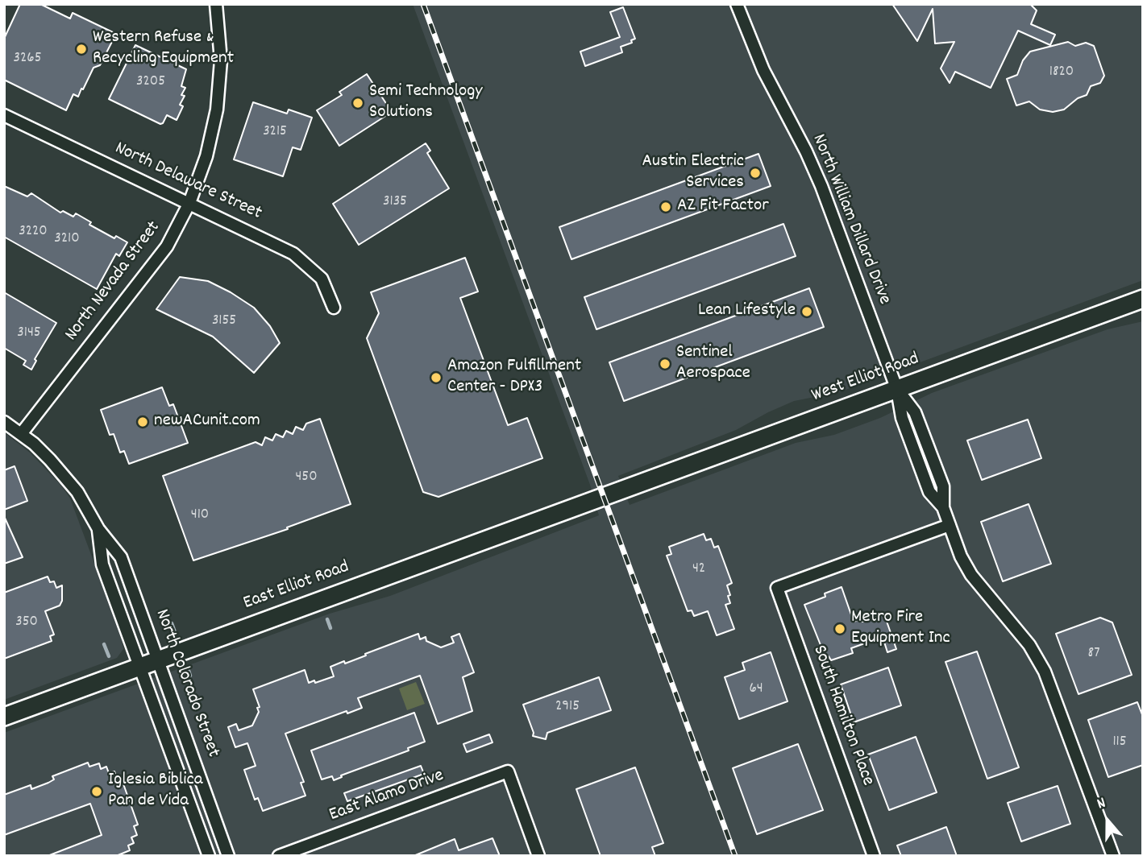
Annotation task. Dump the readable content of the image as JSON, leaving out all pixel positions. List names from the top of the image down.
{
  "streets": {
    "main road": ["West Elliot Road", "East Elliot Road"],
    "street": [
      "North Delaware Street",
      "North William Dillard Drive",
      "North Nevada Street",
      "North Colorado Street",
      "South Hamilton Place",
      "East Alamo Drive"
    ]
  },
  "crossings": [
    ["North Delaware Street", "North Nevada Street"],
    ["North William Dillard Drive", "West Elliot Road"],
    ["North William Dillard Drive", "South Hamilton Place"],
    ["North Nevada Street", "North Colorado Street"],
    ["West Elliot Road", "East Elliot Road"],
    ["East Elliot Road", "North Colorado Street"]
  ],
  "places": [
    "Western Refuse & Recycling Equipment",
    "Semi Technology Solutions",
    "Austin Electric Services",
    "AZ Fit Factor",
    "Lean Lifestyle",
    "Sentinel Aerospace",
    "Amazon Fulfillment Center - DPX3",
    "newACunit.com",
    "Metro Fire Equipment Inc",
    "Iglesia Biblica Pan de Vida"
  ],
  "house_numbers": [
    "3265",
    "1820",
    "3205",
    "3215",
    "3135",
    "3220",
    "3210",
    "3155",
    "3145",
    "450",
    "410",
    "42",
    "350",
    "87",
    "64",
    "2915",
    "115"
  ],
  "north": "top"
}
